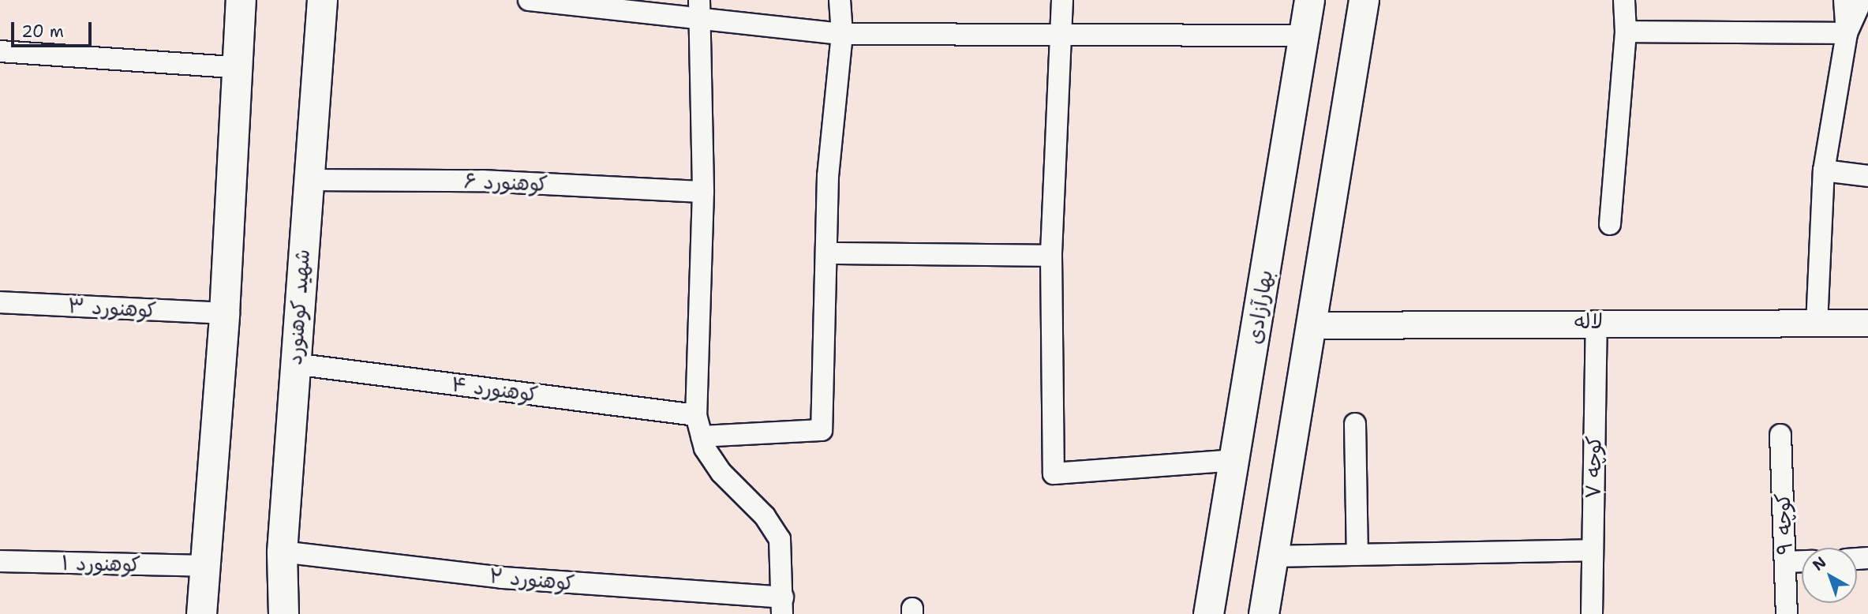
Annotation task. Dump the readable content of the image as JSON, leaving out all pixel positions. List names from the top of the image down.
{
  "streets": {
    "main road": ["شهید کوهنورد", "بهارآزادی"],
    "street": [
      "کوهنورد ۶",
      "کوهنورد ۳",
      "لاله",
      "کوهنورد ۴",
      "کوچه ۷",
      "کوچه ۹",
      "کوهنورد ۱",
      "کوهنورد ۲"
    ]
  },
  "crossings": [
    ["کوهنورد ۶", "شهید کوهنورد"],
    ["شهید کوهنورد", "کوهنورد ۴"],
    ["شهید کوهنورد", "کوهنورد ۲"],
    ["لاله", "کوچه ۷"]
  ],
  "scale_bar": "20 m",
  "north": "top left"
}
